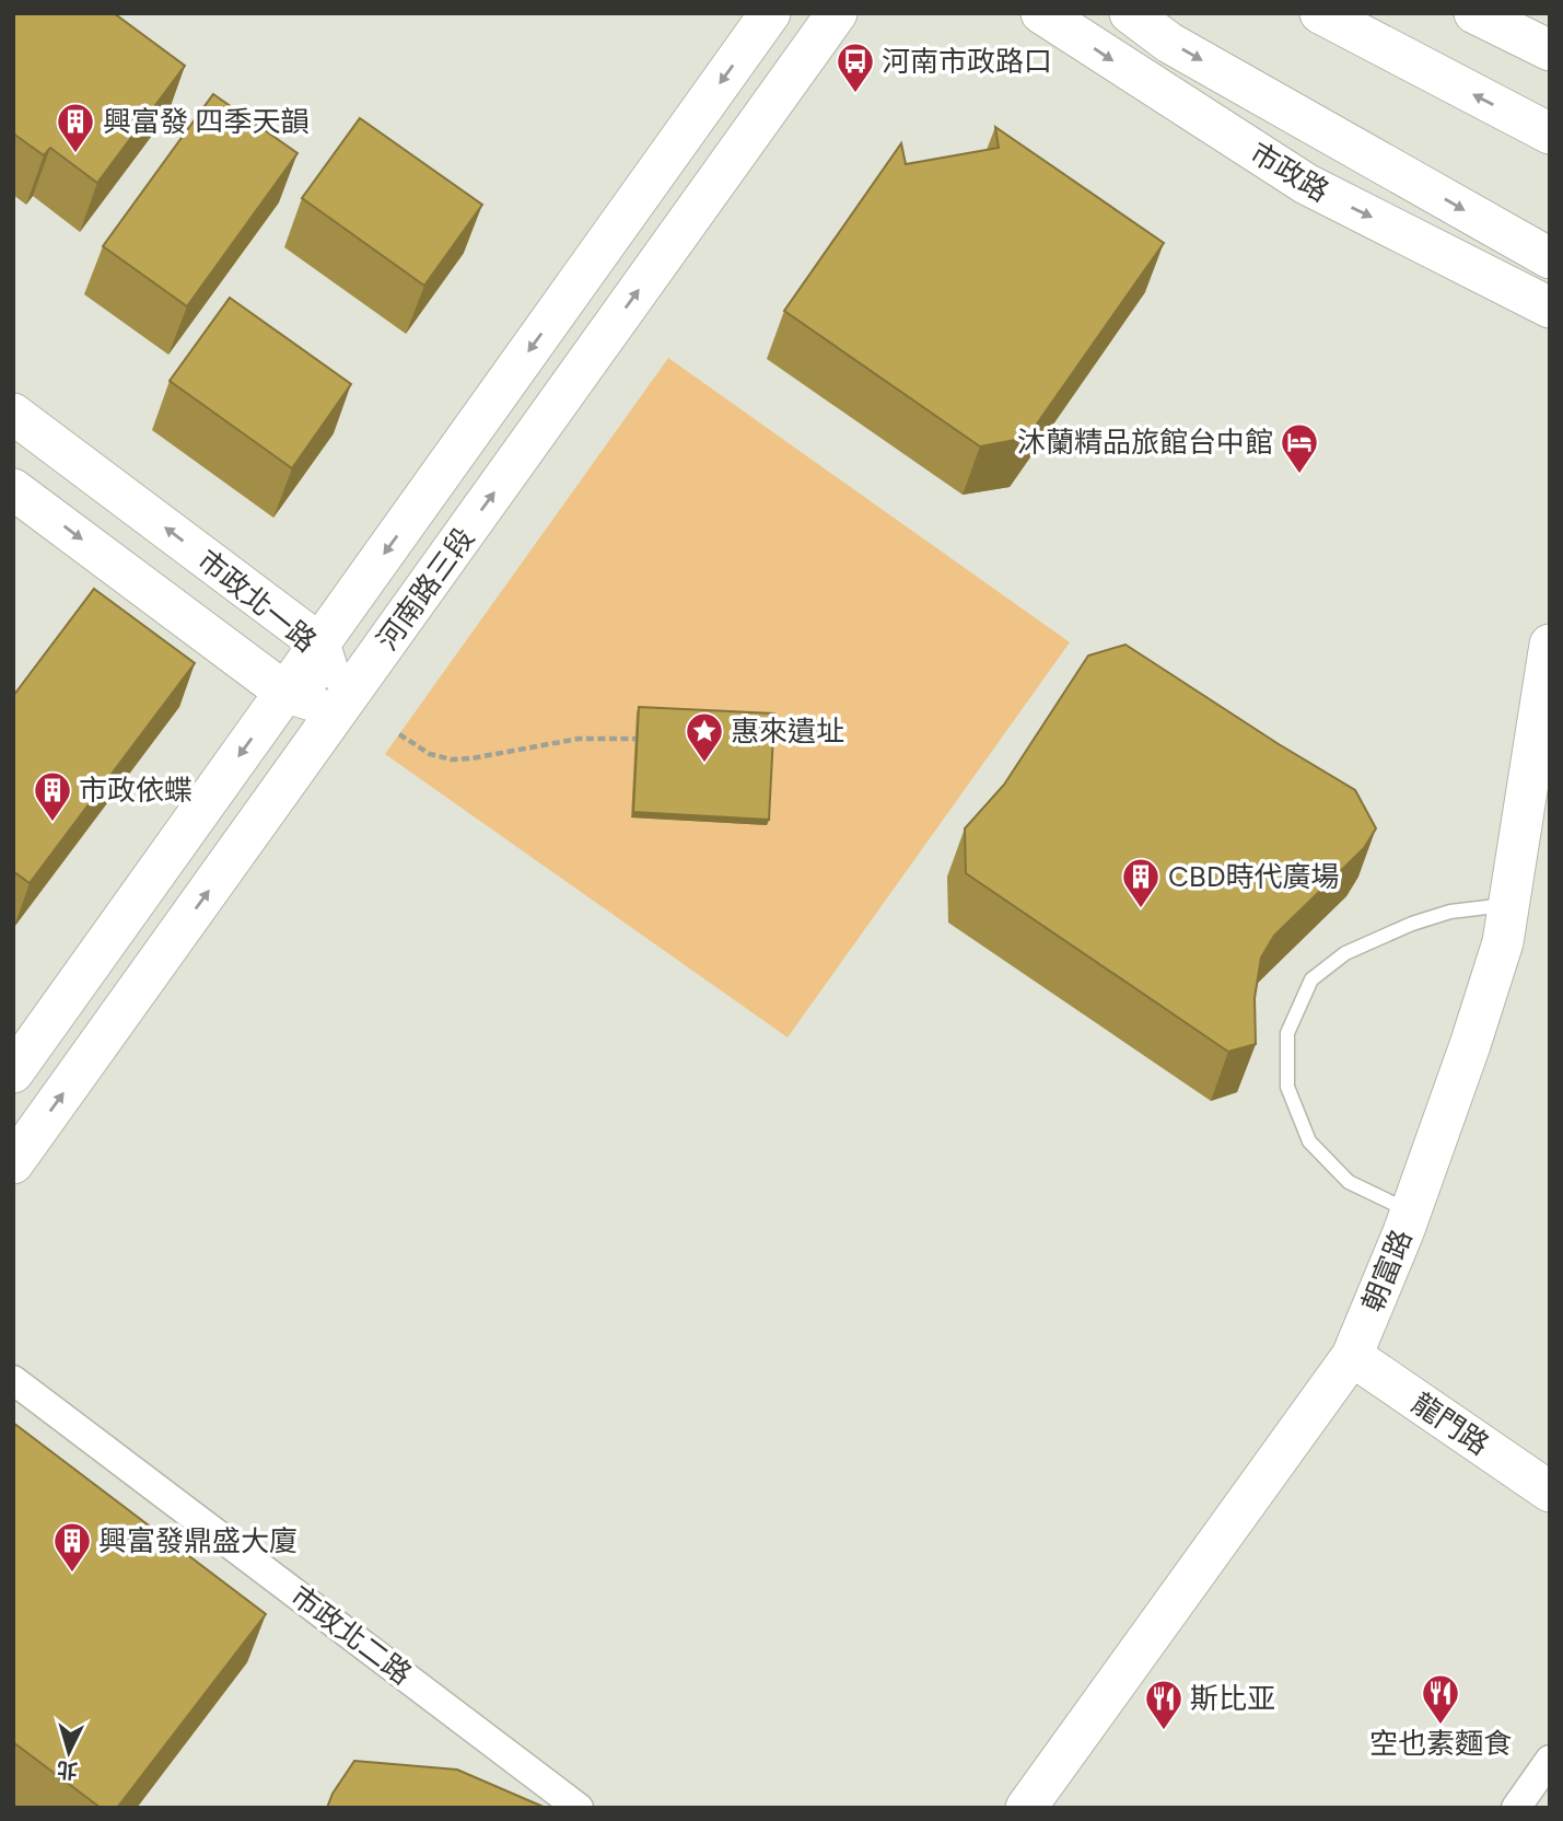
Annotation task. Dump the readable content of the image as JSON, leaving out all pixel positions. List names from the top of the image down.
{
  "streets": {
    "street": [
      "市政路",
      "河南路三段",
      "市政北一路",
      "朝富路",
      "龍門路",
      "市政北二路"
    ]
  },
  "crossings": [
    ["河南路三段", "市政北一路"],
    ["朝富路", "龍門路"]
  ],
  "places": {
    "bus stop": ["河南市政路口"],
    "building": [
      "興富發 四季天韻",
      "市政依蝶",
      "CBD時代廣場",
      "興富發鼎盛大廈"
    ],
    "hotel": ["沐蘭精品旅館台中館"],
    "place": ["惠來遺址"],
    "restaurant": ["空也素麵食", "斯比亚"]
  },
  "north": "bottom"
}
